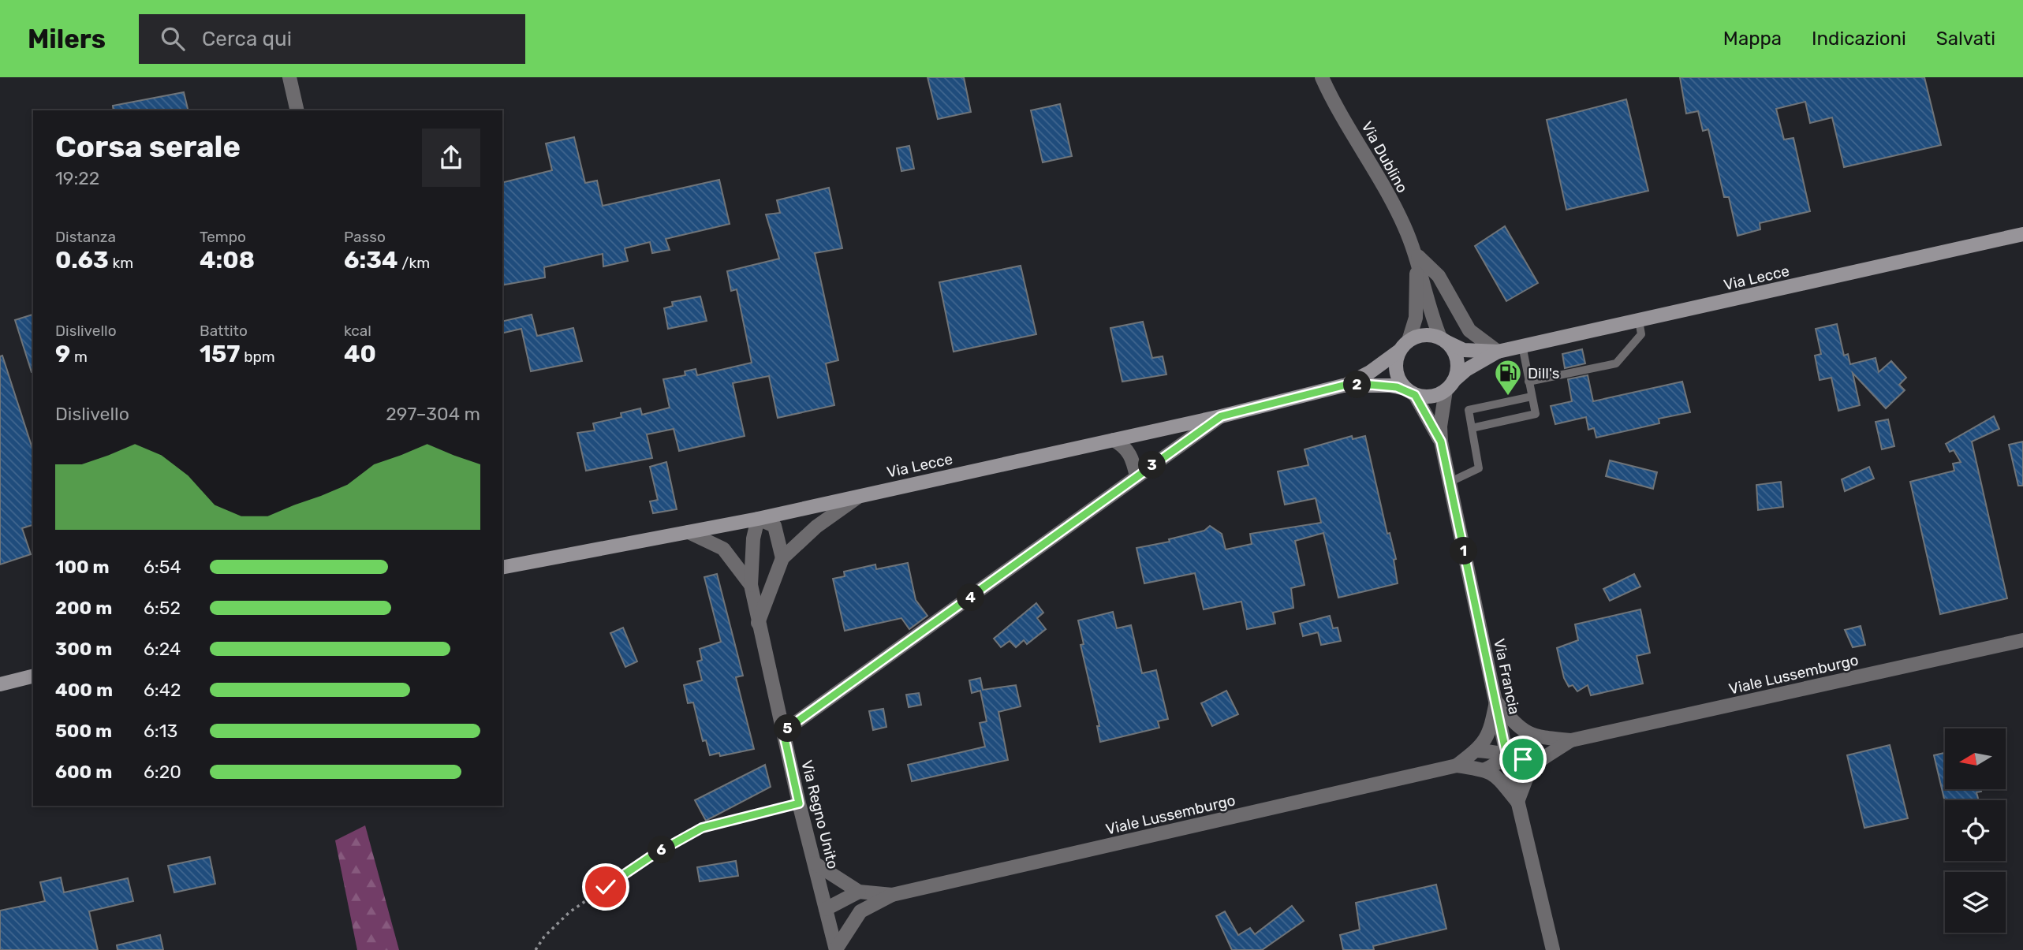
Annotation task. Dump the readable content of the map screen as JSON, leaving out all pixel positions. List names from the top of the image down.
{
  "streets": {
    "main road": ["Via Lecce"],
    "street": [
      "Via Dublino",
      "Viale Lussemburgo",
      "Via Francia",
      "Via Regno Unito"
    ]
  },
  "crossings": [
    ["Via Dublino", "Via Lecce"]
  ],
  "places": {
    "fuel station": ["Dill's"]
  },
  "north": "left",
  "page": {
    "header": "Milers",
    "search": "Cerca qui",
    "nav": ["Mappa", "Indicazioni", "Salvati"],
    "heading": ["Corsa serale", "19:22"],
    "stats": [
      ["Distanza", "0.63 km"],
      ["Tempo", "4:08"],
      ["Passo", "6:34 /km"],
      ["Dislivello", "9 m"],
      ["Battito", "157 bpm"],
      ["kcal", "40"]
    ],
    "pins": [
      "2",
      "3",
      "1",
      "4",
      "5",
      "6"
    ],
    "chart": ["Dislivello", "297–304 m"],
    "list": [
      {
        "name": "100 m",
        "note": "6:54"
      },
      {
        "name": "200 m",
        "note": "6:52"
      },
      {
        "name": "300 m",
        "note": "6:24"
      },
      {
        "name": "400 m",
        "note": "6:42"
      },
      {
        "name": "500 m",
        "note": "6:13"
      },
      {
        "name": "600 m",
        "note": "6:20"
      }
    ]
  }
}
